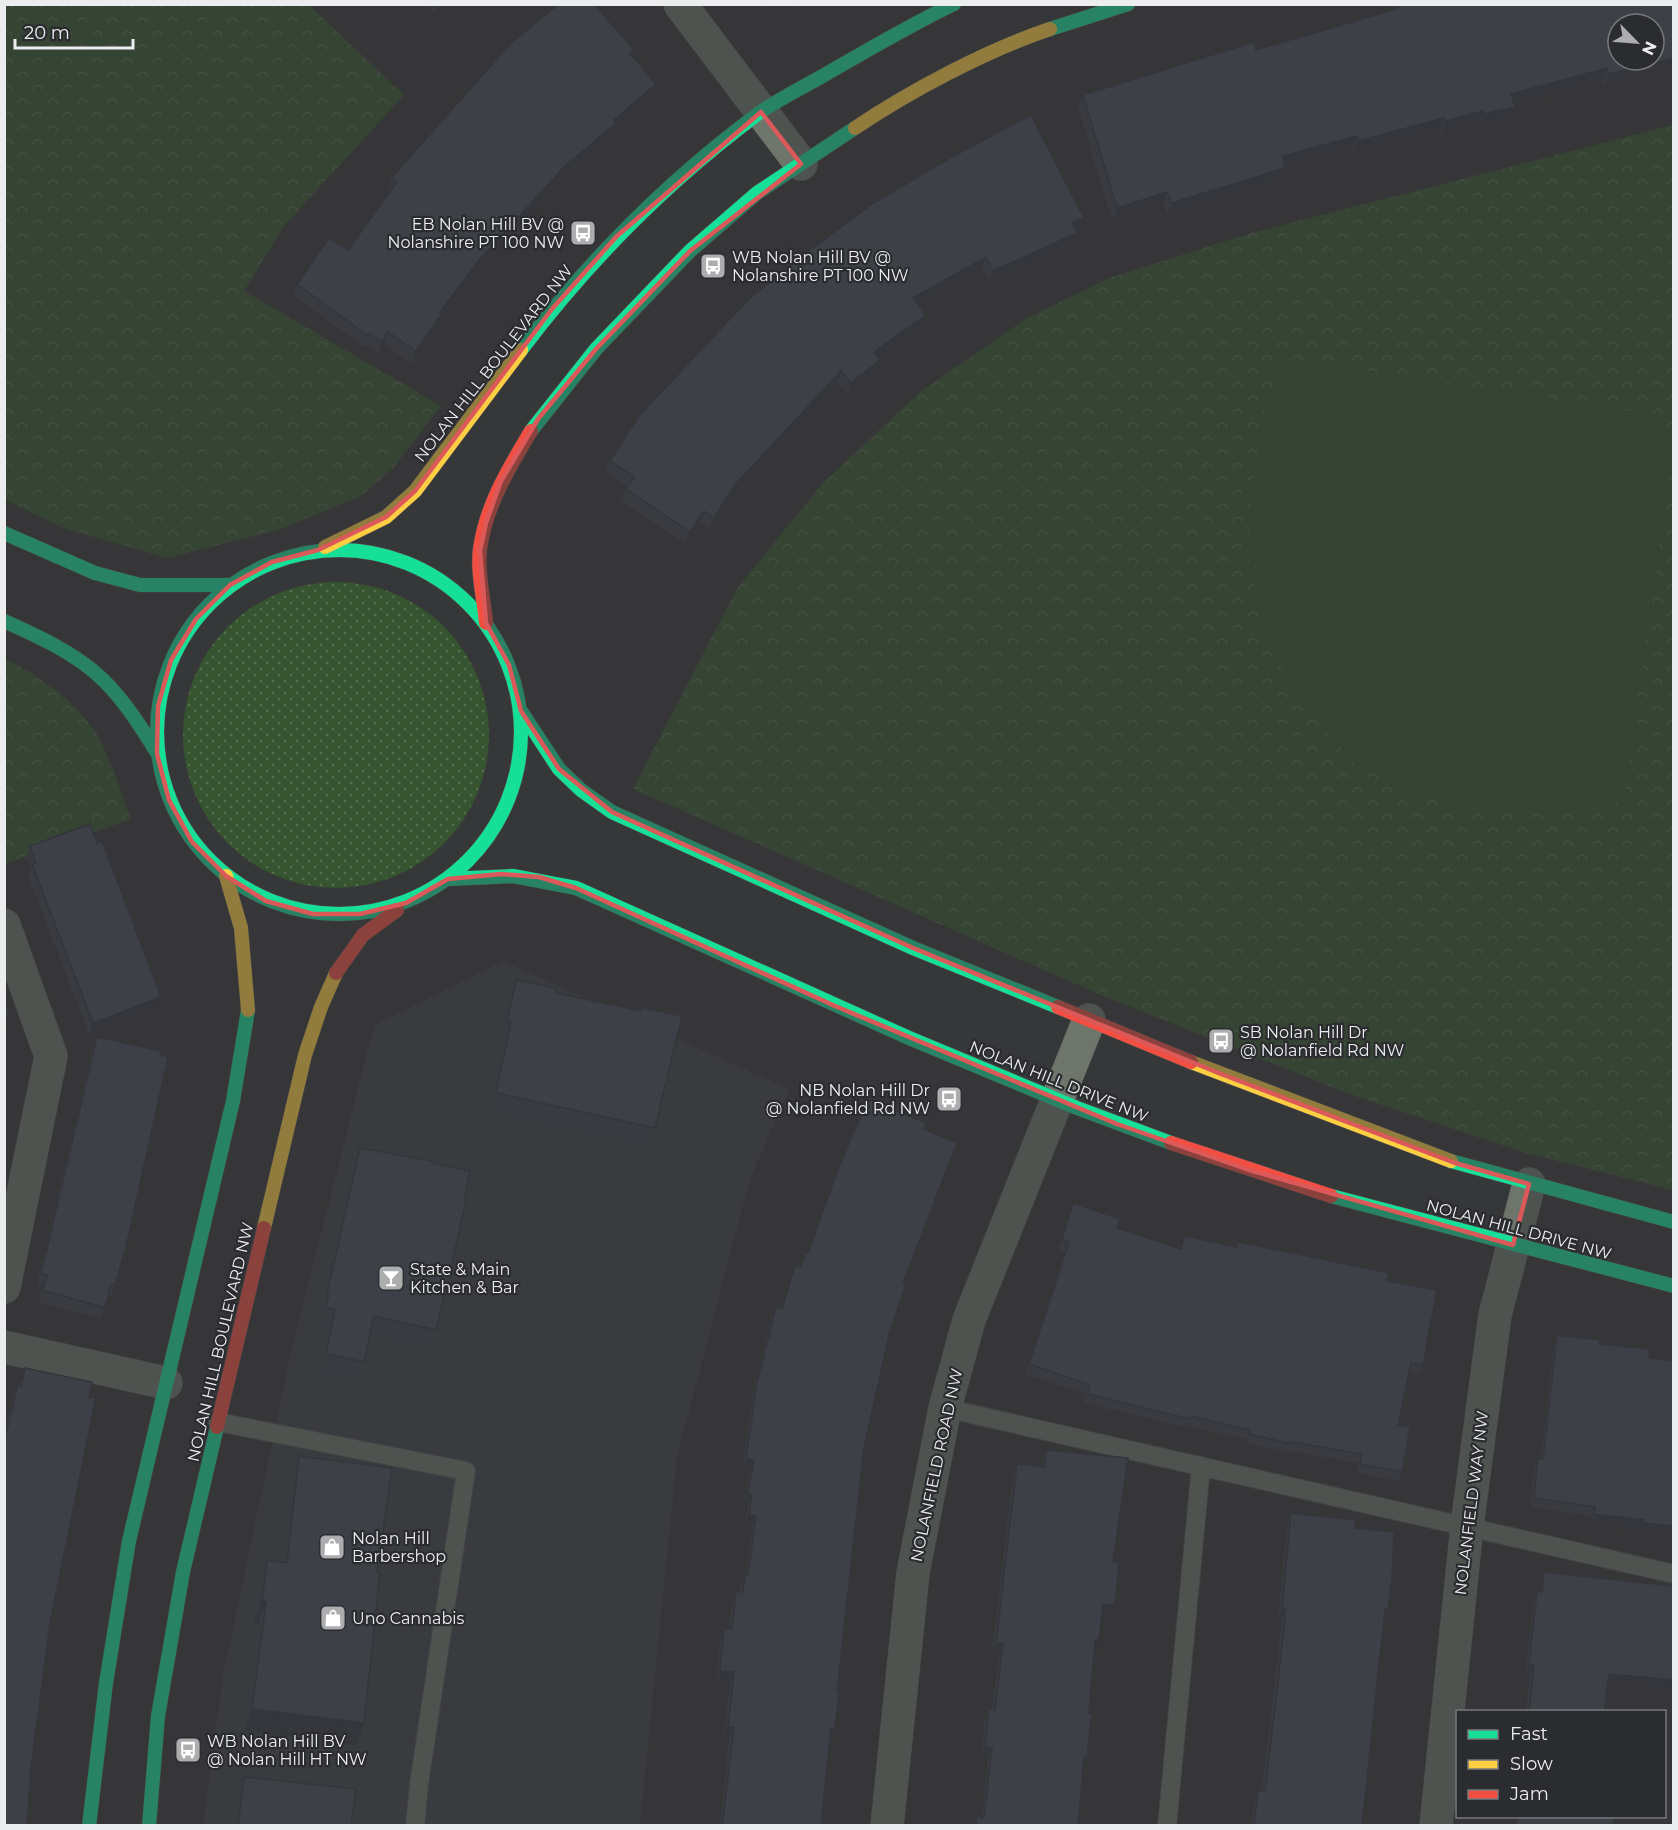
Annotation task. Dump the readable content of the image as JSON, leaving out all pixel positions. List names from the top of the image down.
{
  "streets": {
    "street": [
      "NOLAN HILL BOULEVARD NW",
      "NOLAN HILL DRIVE NW",
      "NOLANFIELD ROAD NW",
      "NOLANFIELD WAY NW"
    ]
  },
  "crossings": [
    ["NOLAN HILL DRIVE NW", "NOLANFIELD ROAD NW"],
    ["NOLAN HILL DRIVE NW", "NOLANFIELD WAY NW"]
  ],
  "places": {
    "bus stop": [
      "EB Nolan Hill BV @ Nolanshire PT 100 NW",
      "WB Nolan Hill BV @ Nolanshire PT 100 NW",
      "SB Nolan Hill Dr @ Nolanfield Rd NW",
      "NB Nolan Hill Dr @ Nolanfield Rd NW",
      "WB Nolan Hill BV @ Nolan Hill HT NW"
    ],
    "bar": ["State & Main Kitchen & Bar"],
    "shop": ["Nolan Hill Barbershop", "Uno Cannabis"]
  },
  "legend": ["Fast", "Slow", "Jam"],
  "scale_bar": "20 m",
  "north": "bottom right"
}
